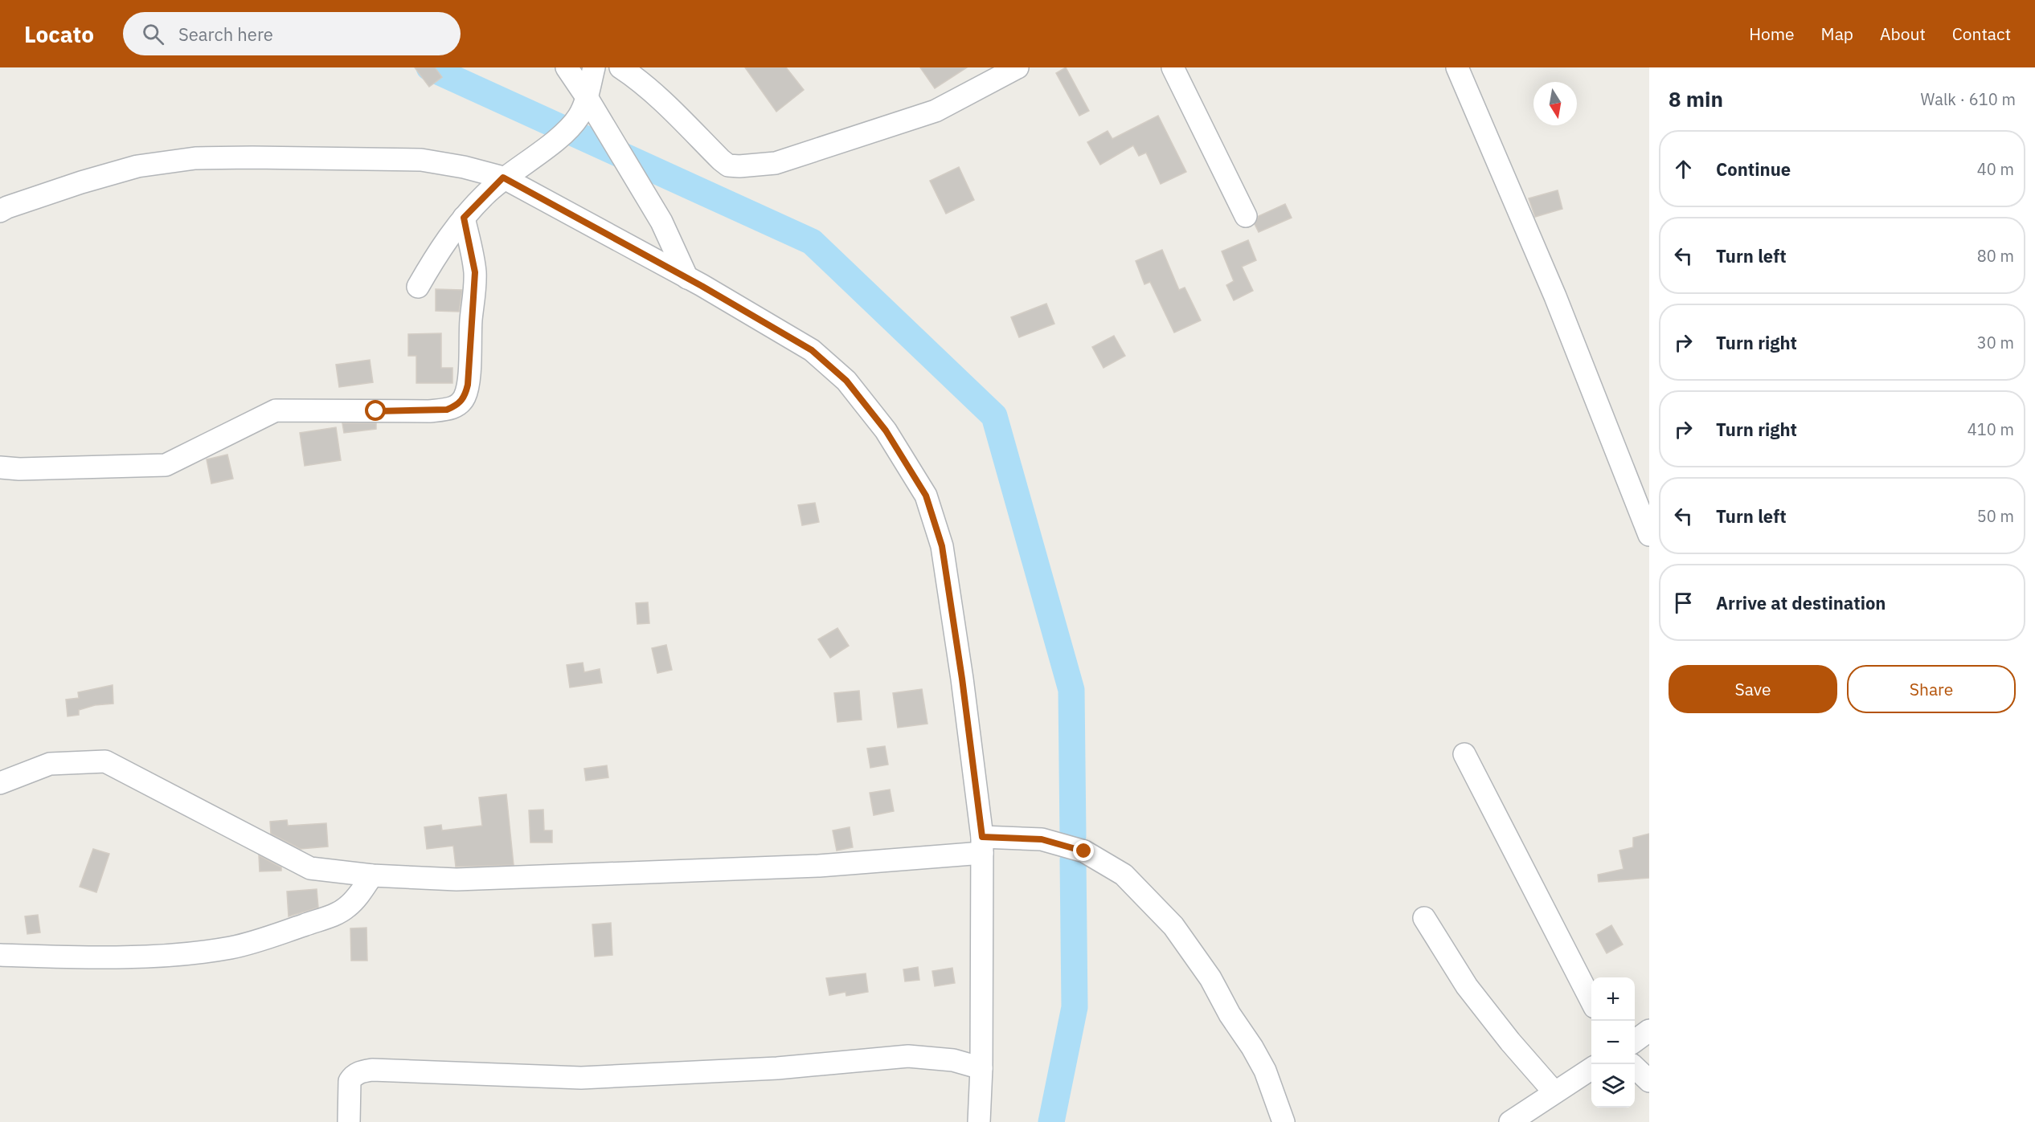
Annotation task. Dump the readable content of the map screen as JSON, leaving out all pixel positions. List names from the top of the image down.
{
  "north": "bottom",
  "page": {
    "header": "Locato",
    "search": "Search here",
    "nav": [
      "Home",
      "Map",
      "About",
      "Contact"
    ],
    "heading": ["8 min", "Walk · 610 m"],
    "list": [
      ["Continue", "40 m"],
      ["Turn left", "80 m"],
      ["Turn right", "30 m"],
      ["Turn right", "410 m"],
      ["Turn left", "50 m"],
      "Arrive at destination"
    ],
    "buttons": ["Save", "Share"],
    "map_buttons": ["+", "−"]
  }
}
